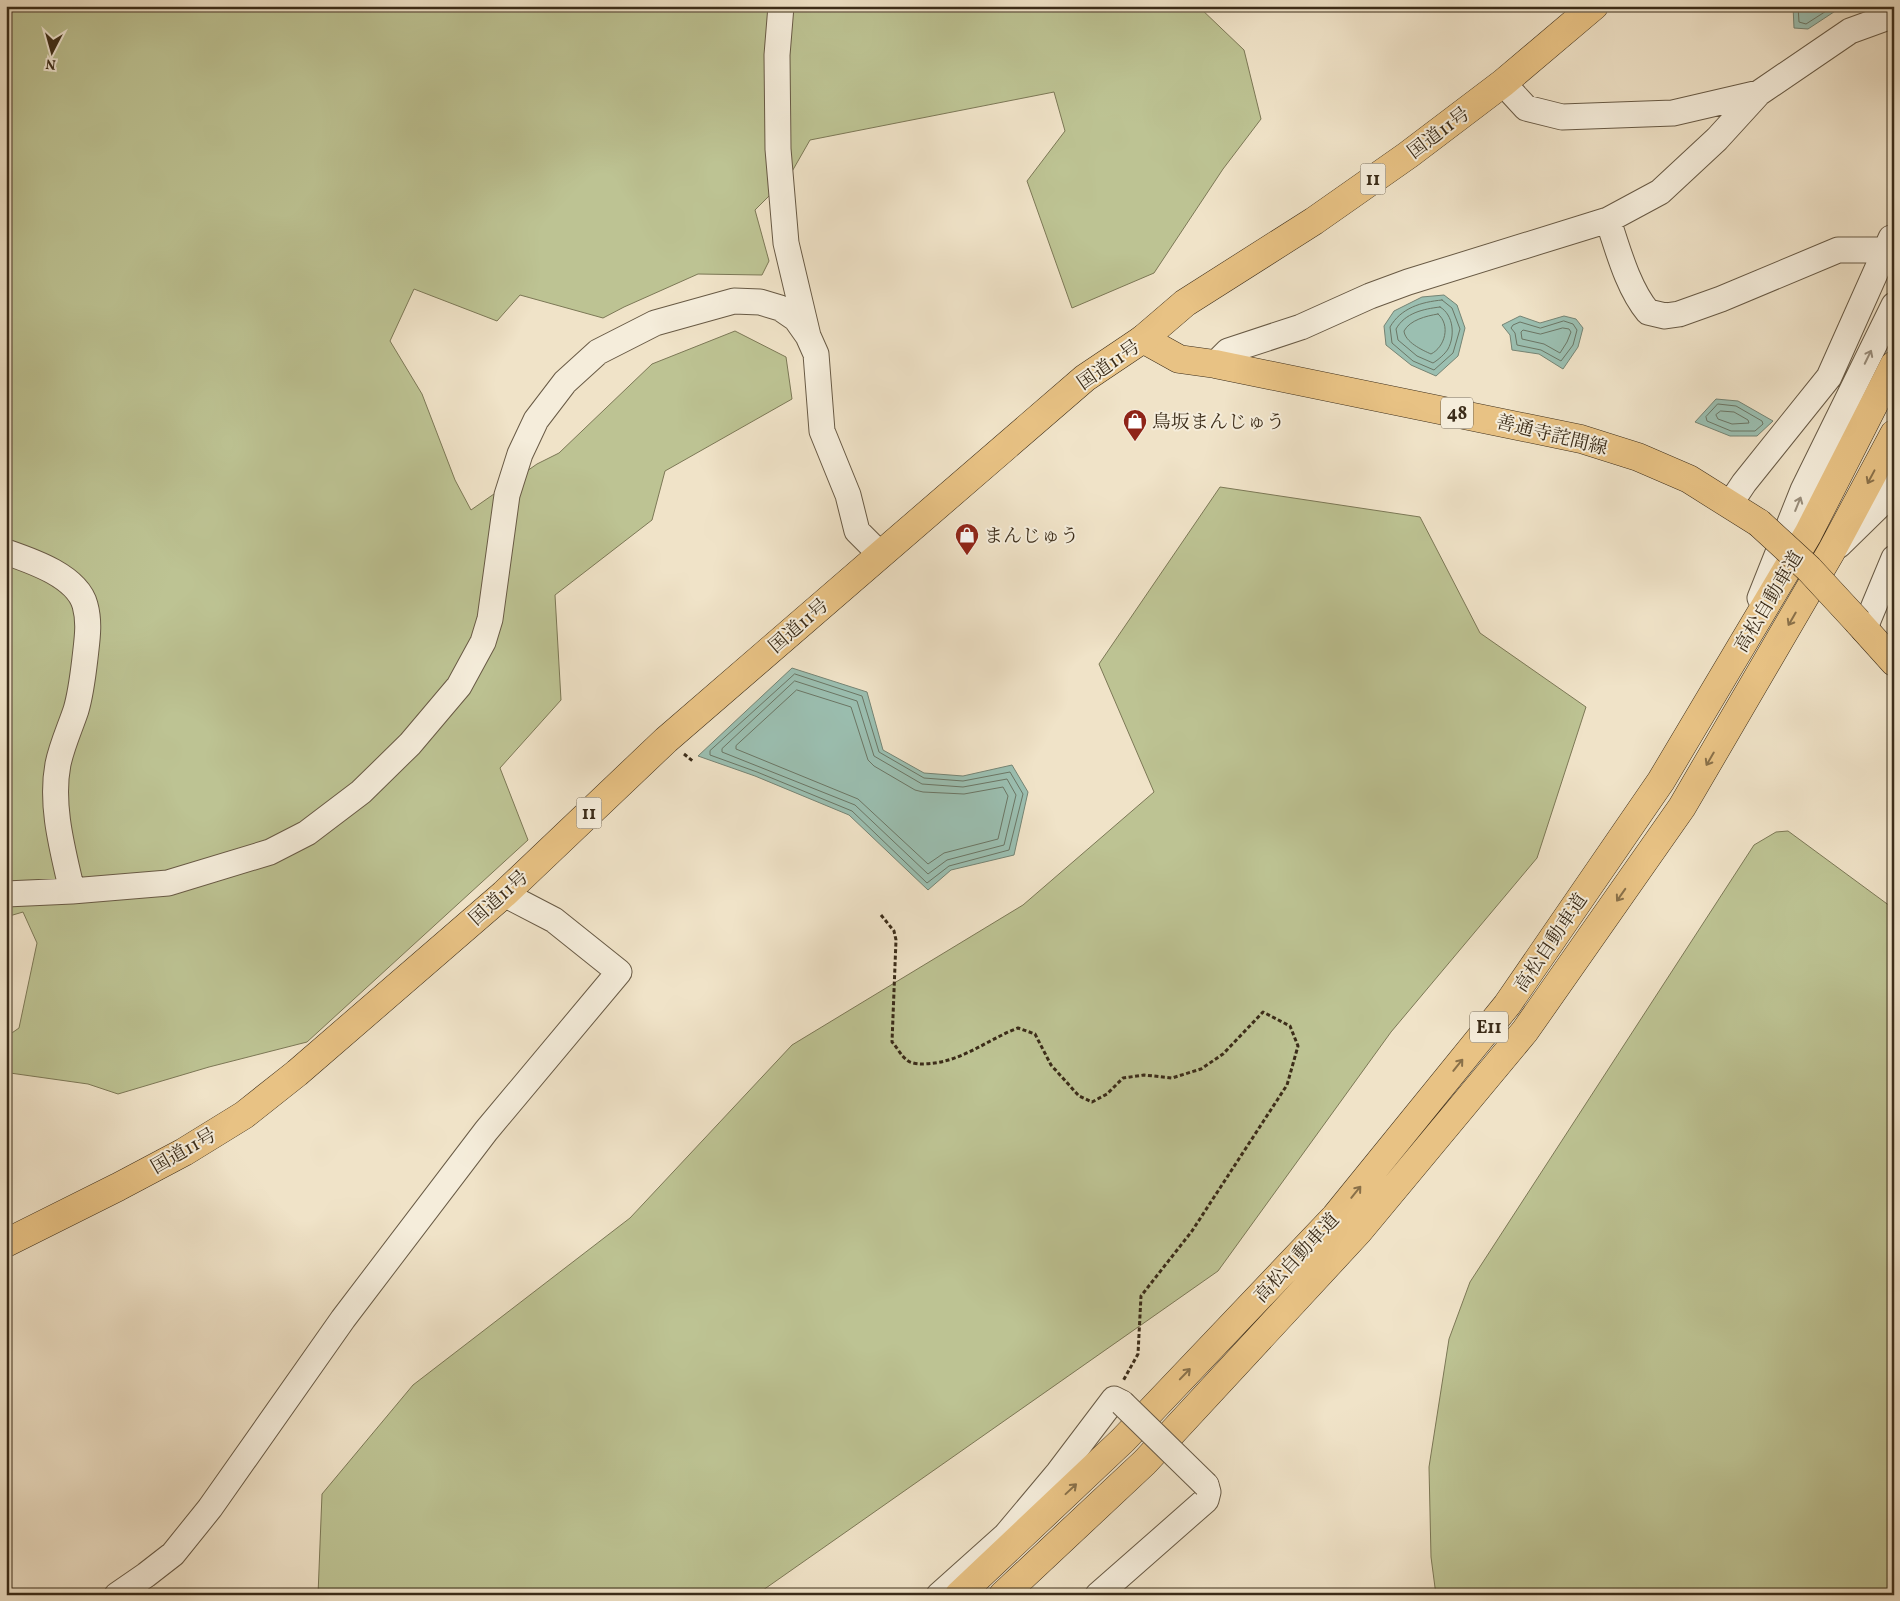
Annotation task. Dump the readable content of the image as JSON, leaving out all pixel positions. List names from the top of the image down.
{
  "streets": {
    "main road": [
      "国道11号",
      "11",
      "48",
      "善通寺詫間線",
      "高松自動車道",
      "E11"
    ]
  },
  "crossings": [
    ["国道11号", "善通寺詫間線"]
  ],
  "places": {
    "shop": ["鳥坂まんじゅう", "まんじゅう"]
  },
  "north": "bottom"
}
